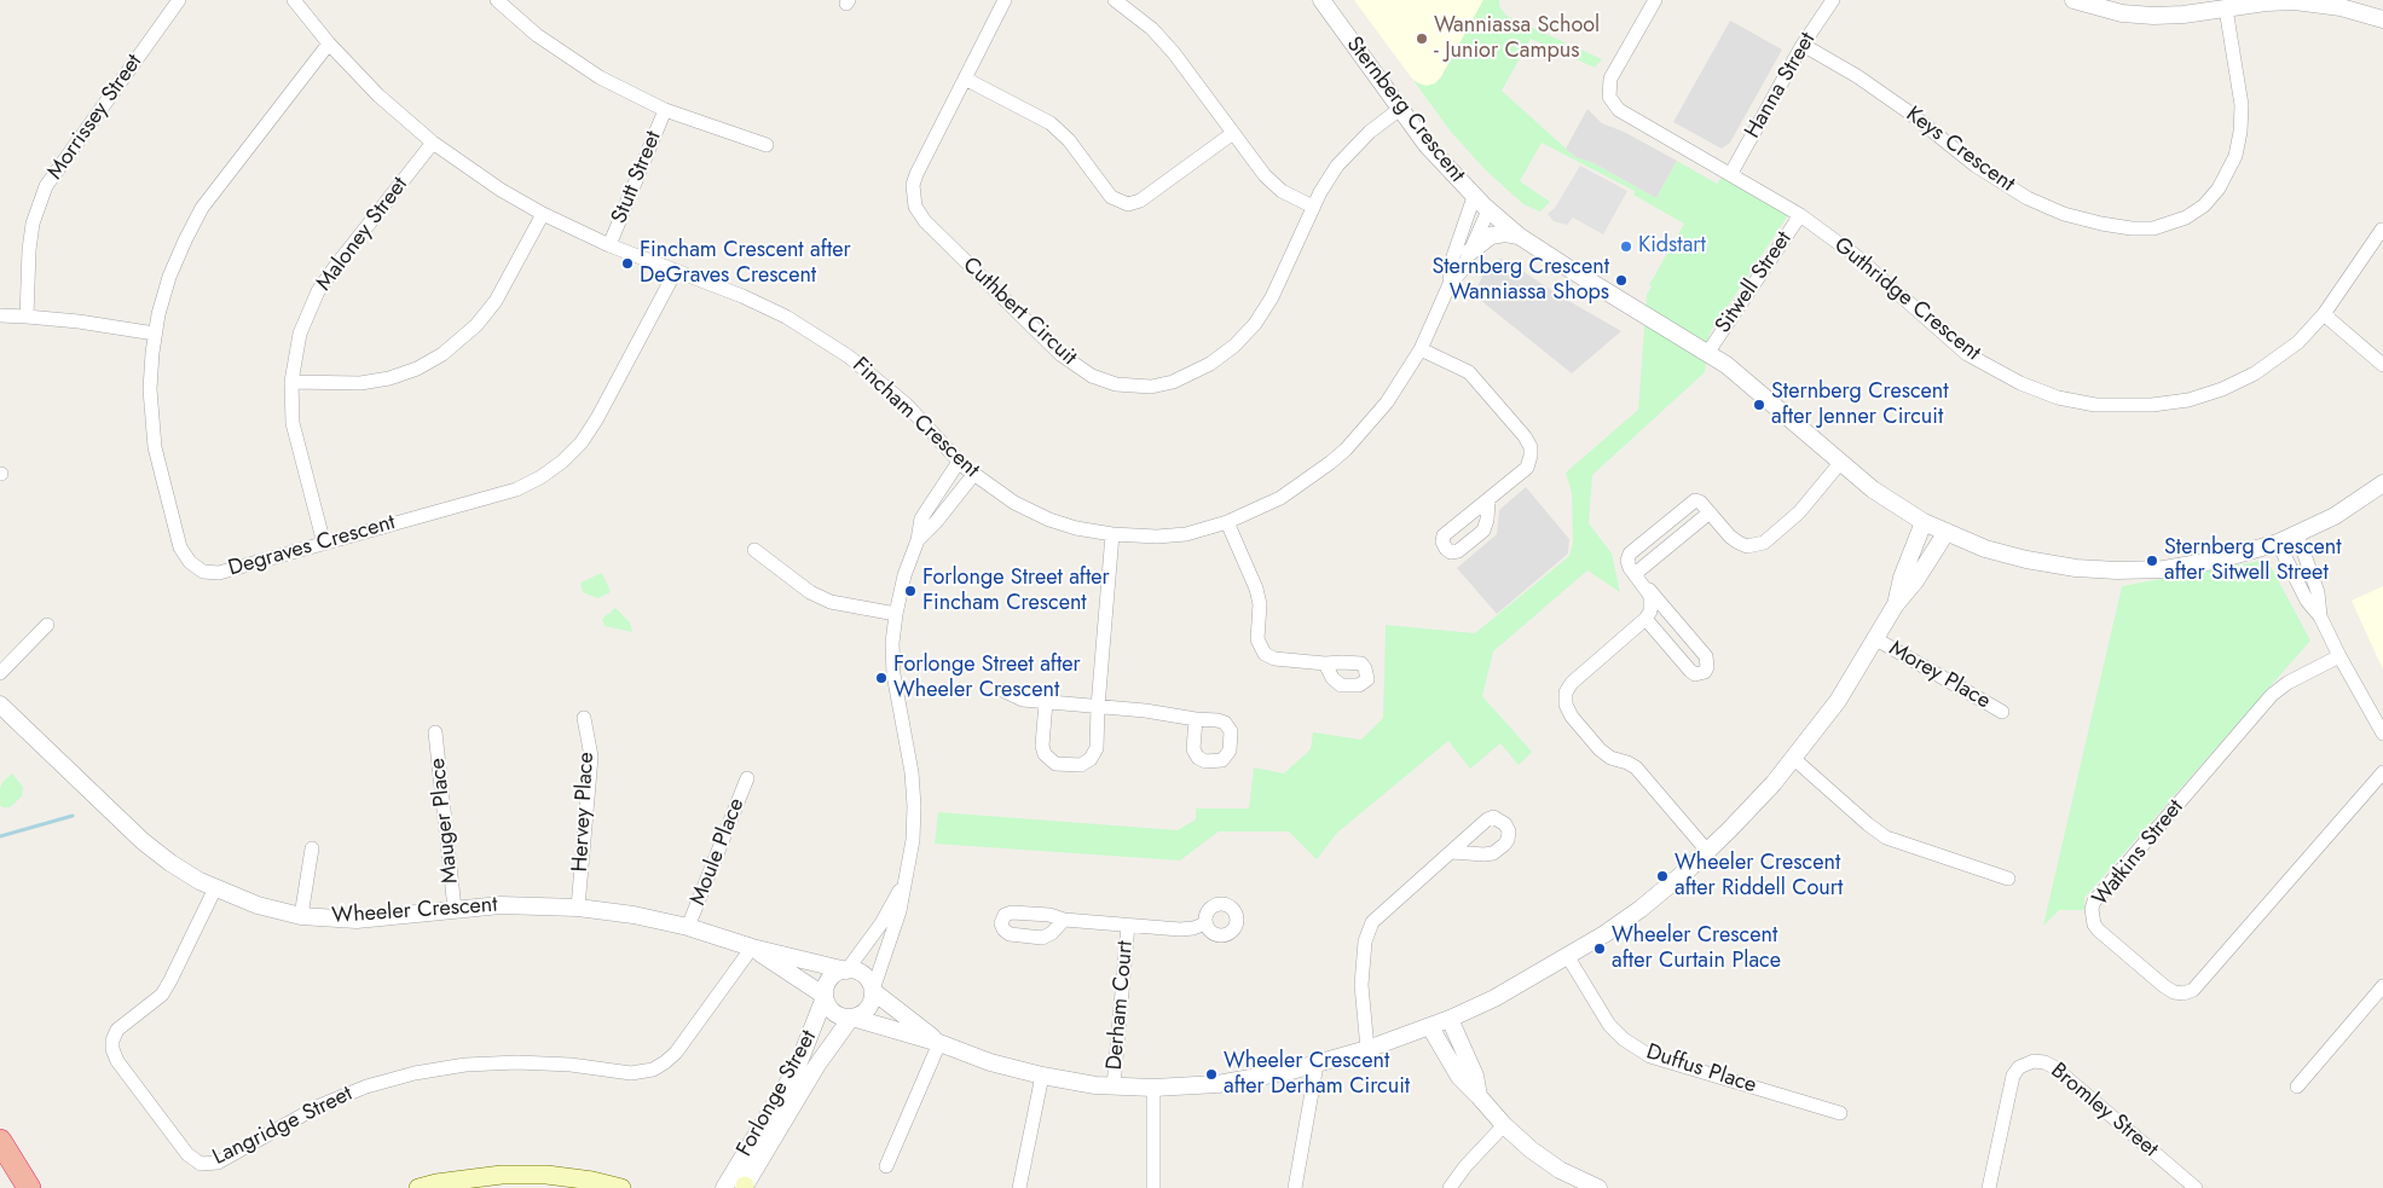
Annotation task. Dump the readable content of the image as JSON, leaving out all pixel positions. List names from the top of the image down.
{
  "streets": {
    "street": [
      "Hanna Street",
      "Sternberg Crescent",
      "Morrissey Street",
      "Keys Crescent",
      "Stutt Street",
      "Maloney Street",
      "Sitwell Street",
      "Guthridge Crescent",
      "Cuthbert Circuit",
      "Fincham Crescent",
      "Degraves Crescent",
      "Morey Place",
      "Hervey Place",
      "Mauger Place",
      "Moule Place",
      "Watkins Street",
      "Wheeler Crescent",
      "Derham Court",
      "Duffus Place",
      "Forlonge Street",
      "Bromley Street",
      "Langridge Street"
    ]
  },
  "crossings": [
    ["Hanna Street", "Keys Crescent"],
    ["Hanna Street", "Guthridge Crescent"],
    ["Sternberg Crescent", "Sitwell Street"],
    ["Sternberg Crescent", "Cuthbert Circuit"],
    ["Sternberg Crescent", "Fincham Crescent"],
    ["Stutt Street", "Fincham Crescent"],
    ["Maloney Street", "Fincham Crescent"],
    ["Maloney Street", "Degraves Crescent"],
    ["Sitwell Street", "Guthridge Crescent"],
    ["Fincham Crescent", "Degraves Crescent"],
    ["Hervey Place", "Wheeler Crescent"],
    ["Mauger Place", "Wheeler Crescent"],
    ["Moule Place", "Wheeler Crescent"],
    ["Wheeler Crescent", "Forlonge Street"],
    ["Wheeler Crescent", "Langridge Street"]
  ],
  "places": [
    "Wanniassa School - Junior Campus",
    "Kidstart",
    "Fincham Crescent after DeGraves Crescent",
    "Sternberg Crescent Wanniassa Shops",
    "Sternberg Crescent after Jenner Circuit",
    "Sternberg Crescent after Sitwell Street",
    "Forlonge Street after Fincham Crescent",
    "Forlonge Street after Wheeler Crescent",
    "Wheeler Crescent after Riddell Court",
    "Wheeler Crescent after Curtain Place",
    "Wheeler Crescent after Derham Circuit"
  ]
}
